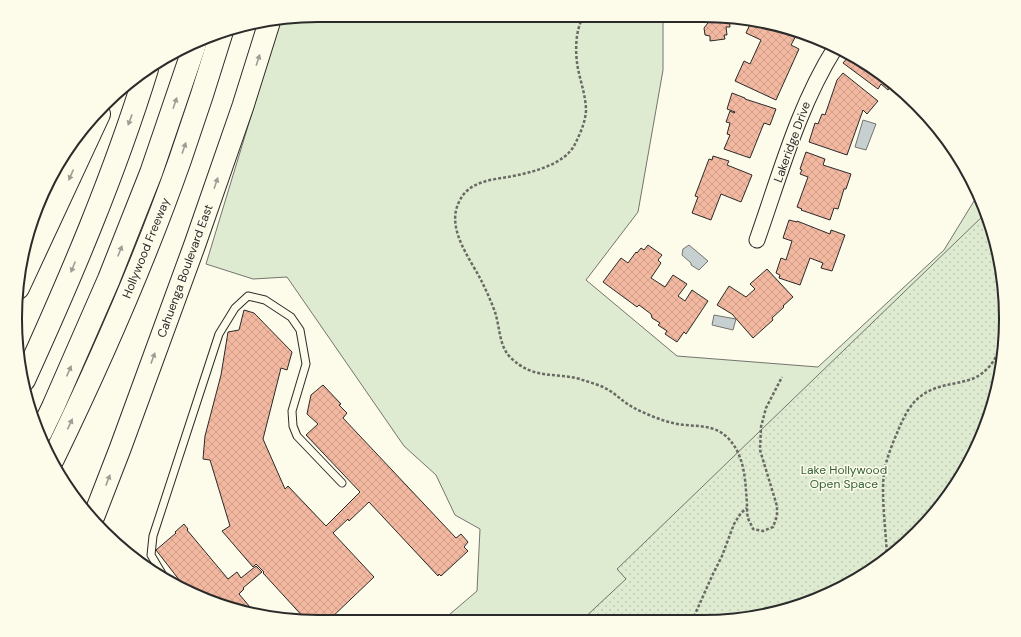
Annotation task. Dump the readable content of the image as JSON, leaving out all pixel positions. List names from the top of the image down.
{
  "streets": {
    "highway": ["Hollywood Freeway"],
    "main road": ["Cahuenga Boulevard East"],
    "street": ["Lakeridge Drive"]
  },
  "one_way": ["Cahuenga Boulevard East"],
  "parks": ["Lake Hollywood Open Space"]
}
